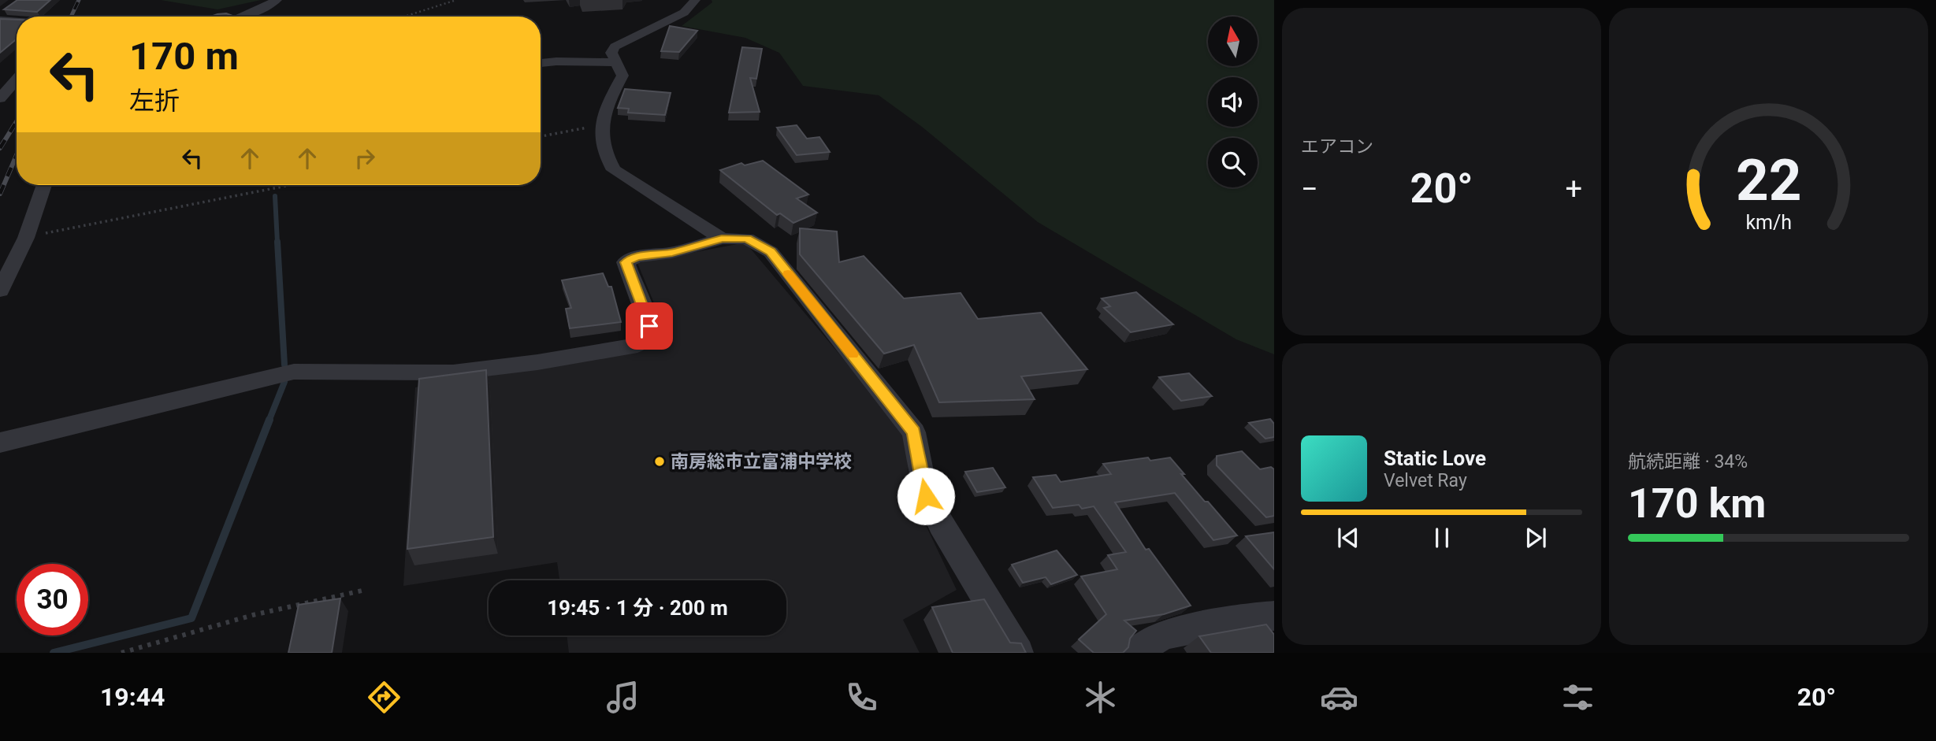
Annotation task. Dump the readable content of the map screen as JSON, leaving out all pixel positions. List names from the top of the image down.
{
  "places": ["南房総市立富浦中学校"],
  "north": "top",
  "page": {
    "tile": [
      "エアコン",
      ["航続距離 · 34%", "170 km"]
    ],
    "turn": ["170 m", "左折"],
    "heat": ["−", "20°", "+"],
    "song": ["Static Love", "Velvet Ray"],
    "limit": "30",
    "trip": "19:45 · 1 分 · 200 m",
    "tabs": ["19:44", "20°"],
    "gauge": ["22", "km/h"]
  }
}
